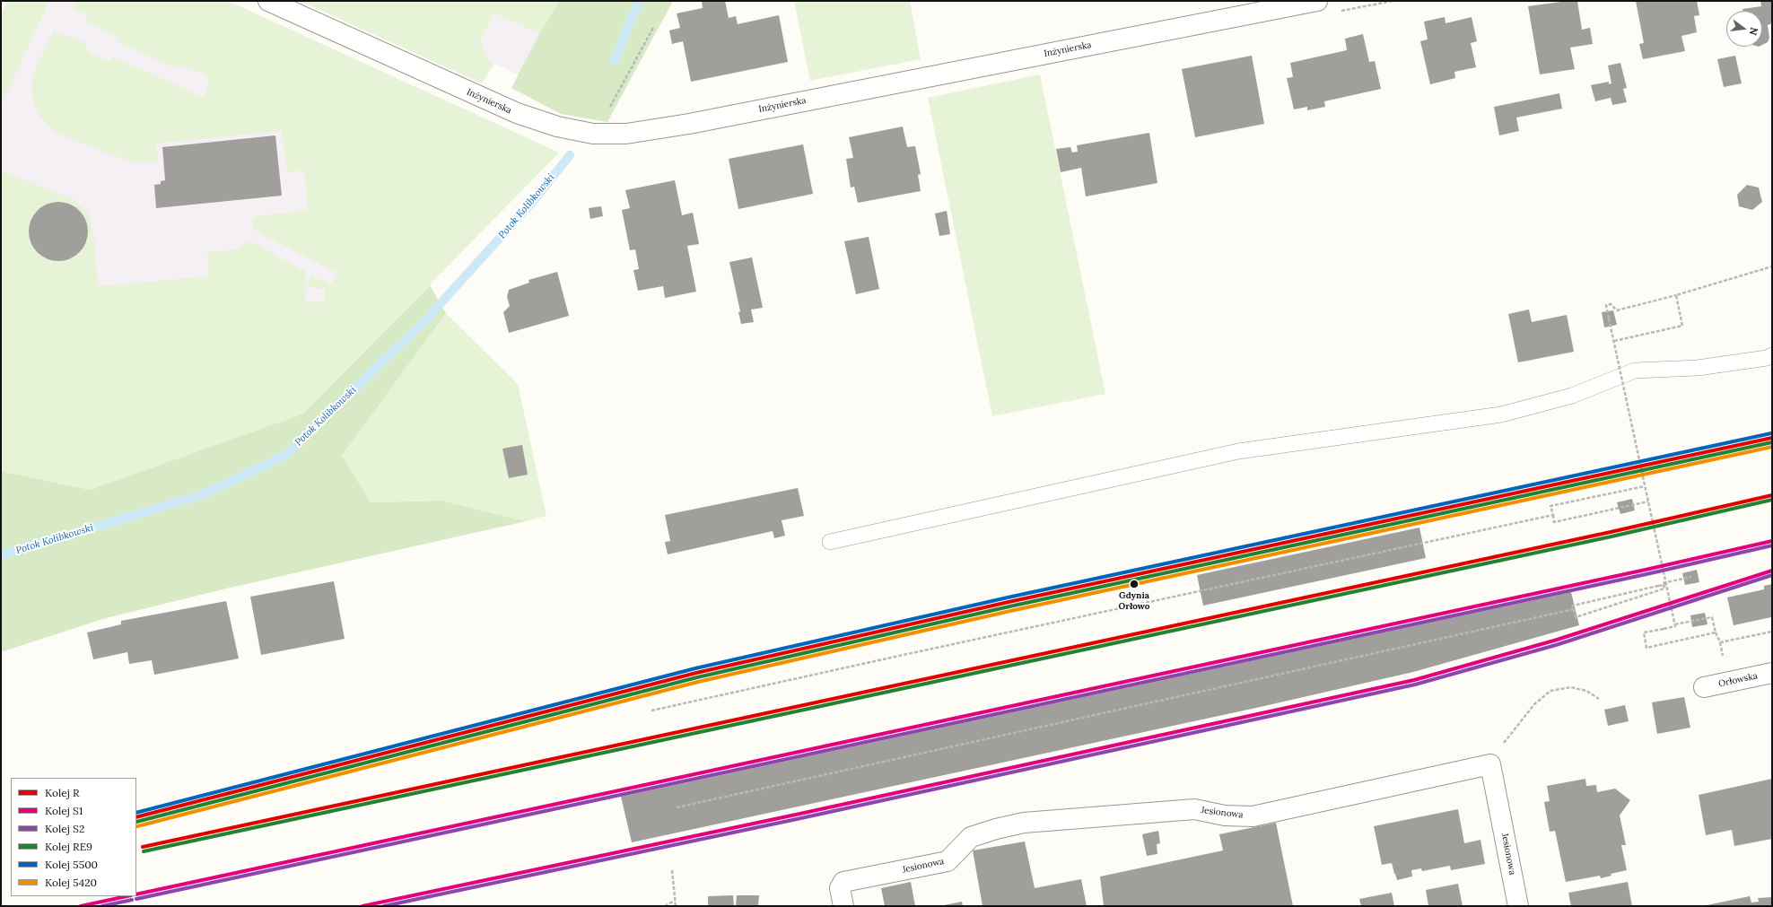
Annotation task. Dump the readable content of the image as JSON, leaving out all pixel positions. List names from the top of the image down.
{
  "streets": {
    "street": ["Inżynierska", "Orłowska", "Jesionowa"]
  },
  "water": ["Potok Kolibkowski"],
  "places": ["Gdynia Orłowo"],
  "lines": [
    "rail line 5500",
    "rail line R",
    "rail line RE9",
    "rail line 5420",
    "rail line S1",
    "rail line S2"
  ],
  "legend": [
    "Kolej R",
    "Kolej S1",
    "Kolej S2",
    "Kolej RE9",
    "Kolej 5500",
    "Kolej 5420"
  ],
  "north": "right"
}
